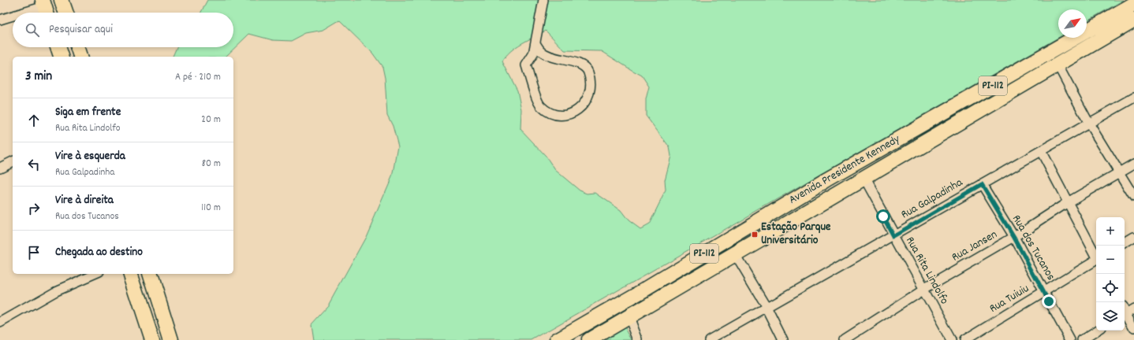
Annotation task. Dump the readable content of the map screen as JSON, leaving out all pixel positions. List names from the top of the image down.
{
  "streets": {
    "main road": ["PI-112", "Avenida Presidente Kennedy"],
    "street": [
      "Rua Galpadinha",
      "Rua Jansen",
      "Rua dos Tucanos",
      "Rua Rita Lindolfo",
      "Rua Tuiuiu"
    ]
  },
  "crossings": [
    ["Avenida Presidente Kennedy", "Rua Rita Lindolfo"],
    ["Rua Galpadinha", "Rua dos Tucanos"],
    ["Rua Galpadinha", "Rua Rita Lindolfo"],
    ["Rua Jansen", "Rua dos Tucanos"],
    ["Rua Jansen", "Rua Rita Lindolfo"],
    ["Rua dos Tucanos", "Rua Tuiuiu"]
  ],
  "places": {
    "transit": ["Estação Parque Universitário"]
  },
  "north": "top right",
  "page": {
    "search": "Pesquisar aqui",
    "heading": ["3 min", "A pé · 210 m"],
    "list": [
      ["Siga em frente", "Rua Rita Lindolfo", "20 m"],
      ["Vire à esquerda", "Rua Galpadinha", "80 m"],
      ["Vire à direita", "Rua dos Tucanos", "110 m"],
      "Chegada ao destino"
    ],
    "map_buttons": ["+", "−"]
  }
}
